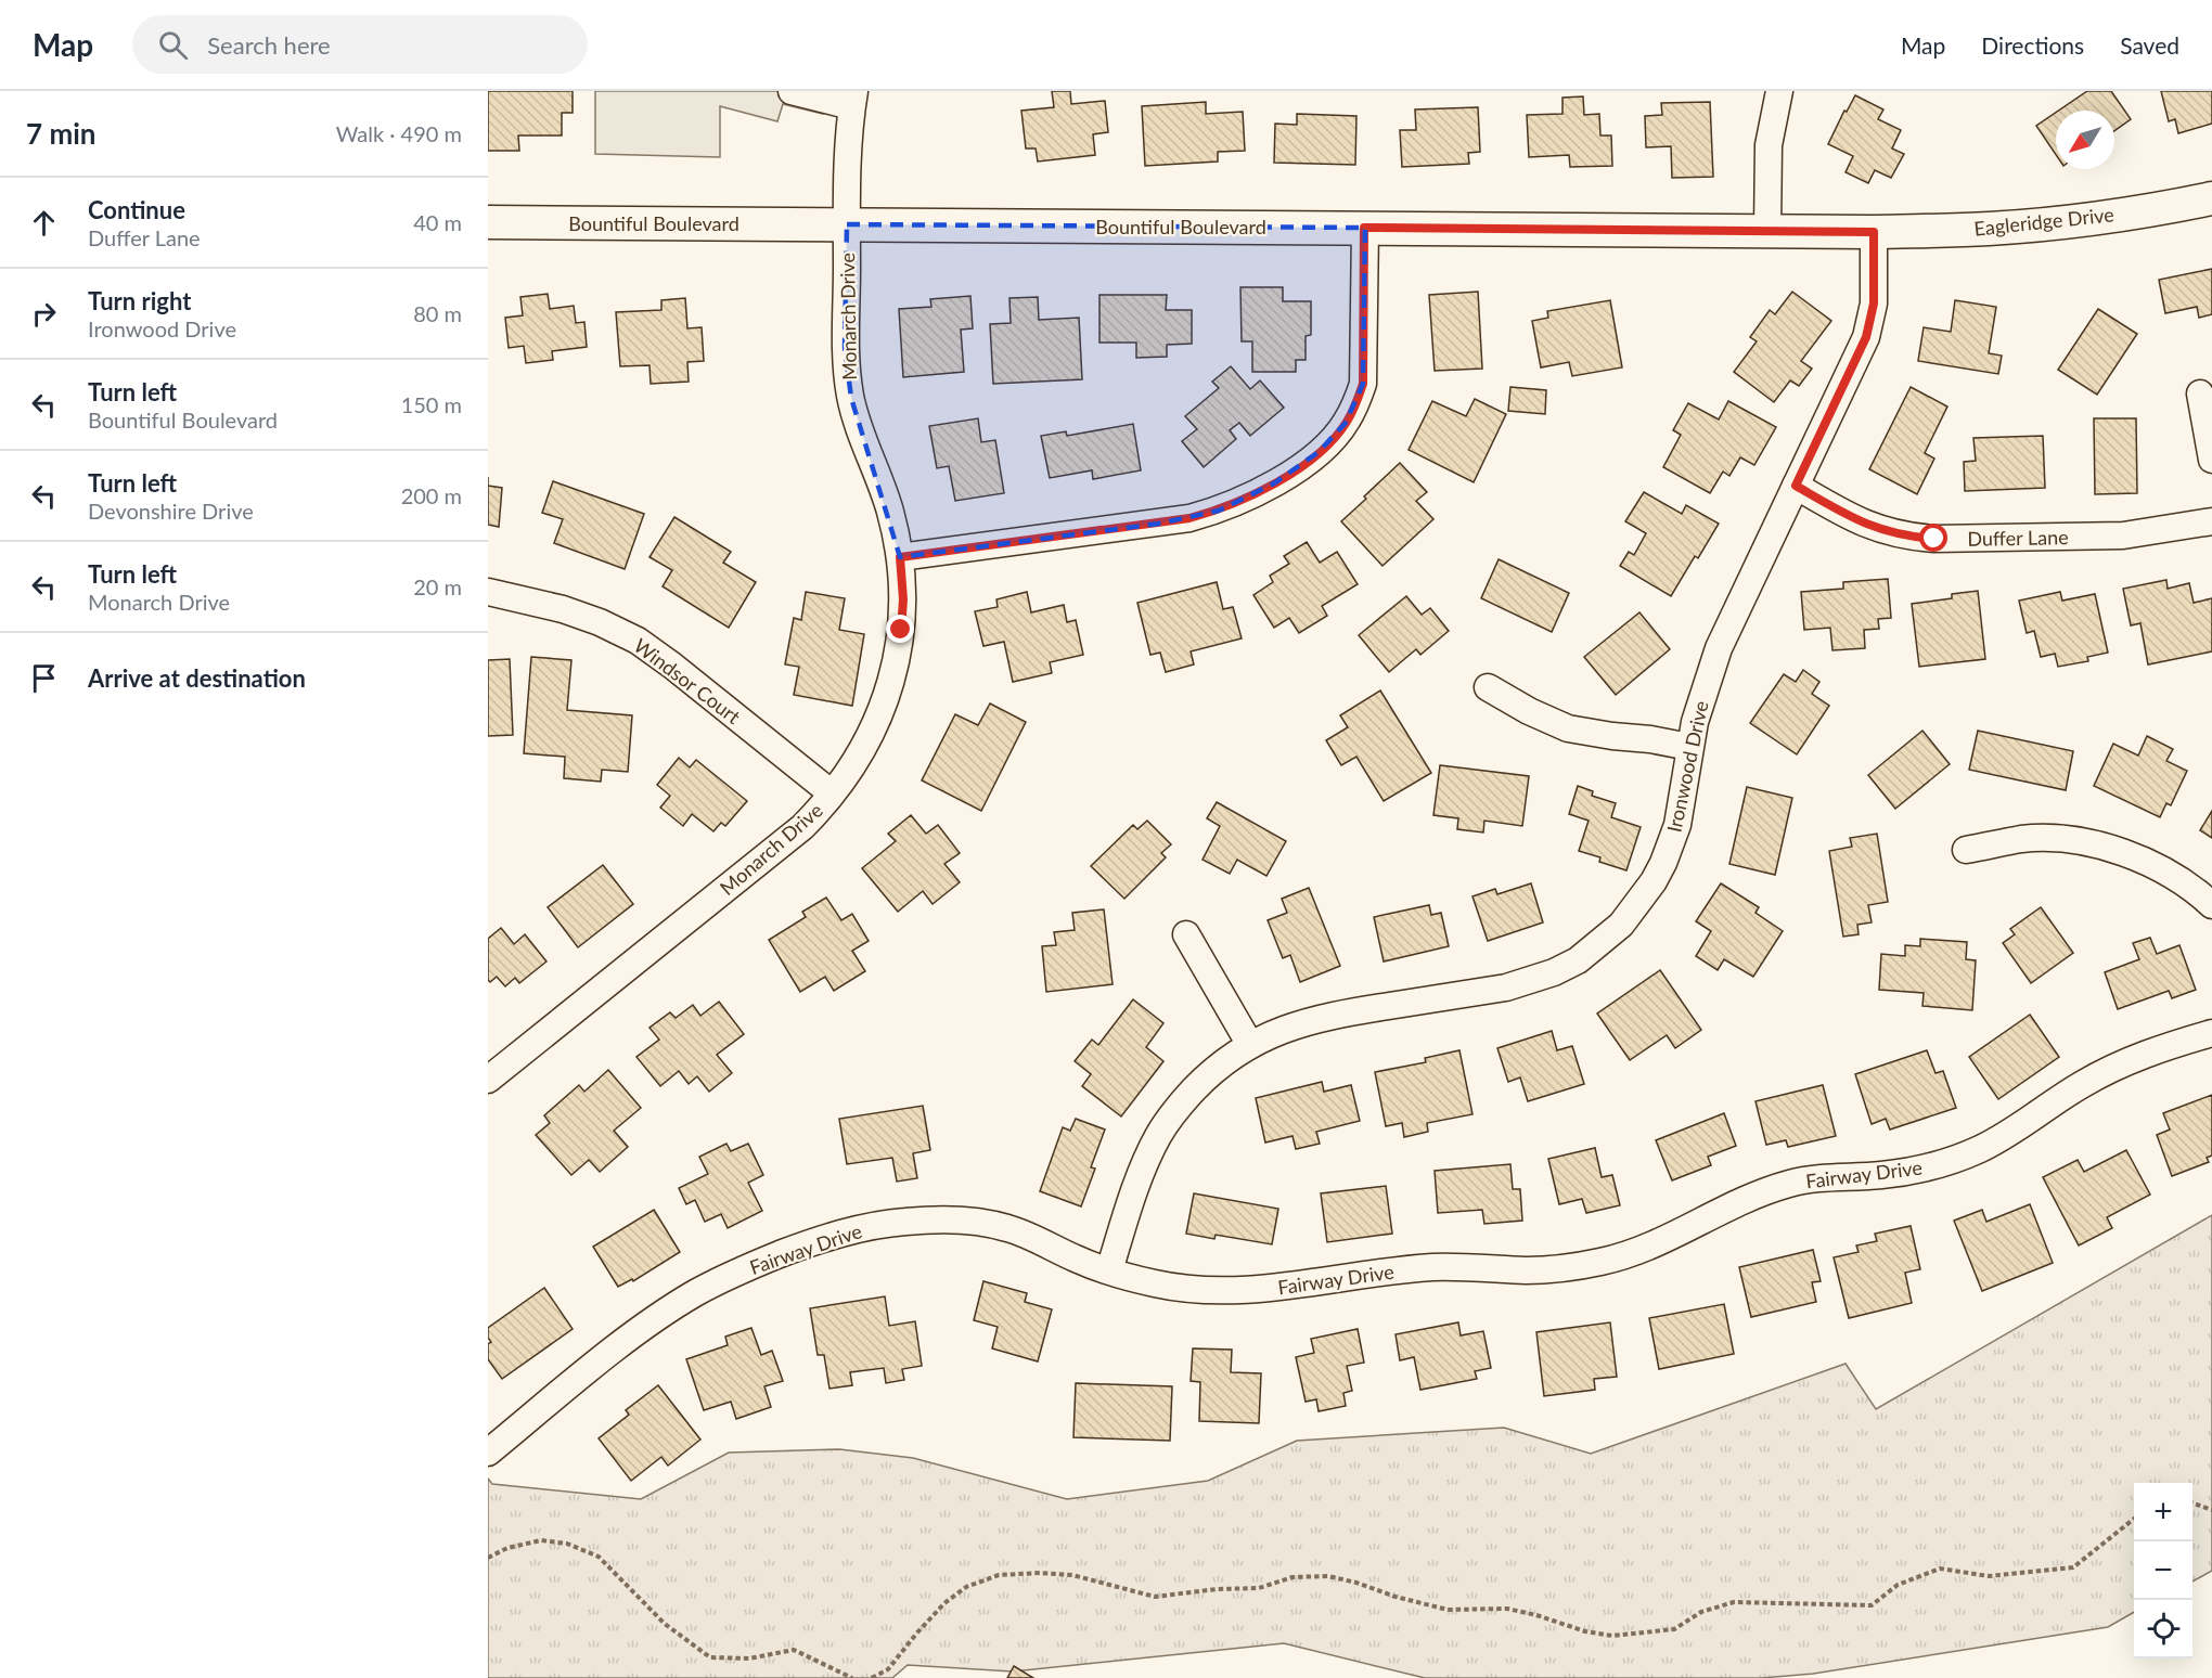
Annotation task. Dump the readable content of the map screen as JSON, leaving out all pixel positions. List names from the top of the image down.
{
  "streets": {
    "main road": ["Eagleridge Drive", "Bountiful Boulevard"],
    "street": [
      "Monarch Drive",
      "Duffer Lane",
      "Windsor Court",
      "Ironwood Drive",
      "Fairway Drive"
    ]
  },
  "crossings": [
    ["Eagleridge Drive", "Bountiful Boulevard"],
    ["Eagleridge Drive", "Ironwood Drive"],
    ["Bountiful Boulevard", "Monarch Drive"],
    ["Bountiful Boulevard", "Ironwood Drive"],
    ["Monarch Drive", "Windsor Court"],
    ["Duffer Lane", "Ironwood Drive"],
    ["Ironwood Drive", "Fairway Drive"]
  ],
  "north": "bottom left",
  "page": {
    "header": "Map",
    "search": "Search here",
    "nav": ["Map", "Directions", "Saved"],
    "heading": ["7 min", "Walk · 490 m"],
    "list": [
      ["Continue", "Duffer Lane", "40 m"],
      ["Turn right", "Ironwood Drive", "80 m"],
      ["Turn left", "Bountiful Boulevard", "150 m"],
      ["Turn left", "Devonshire Drive", "200 m"],
      ["Turn left", "Monarch Drive", "20 m"],
      "Arrive at destination"
    ],
    "map_buttons": ["+", "−"]
  }
}
